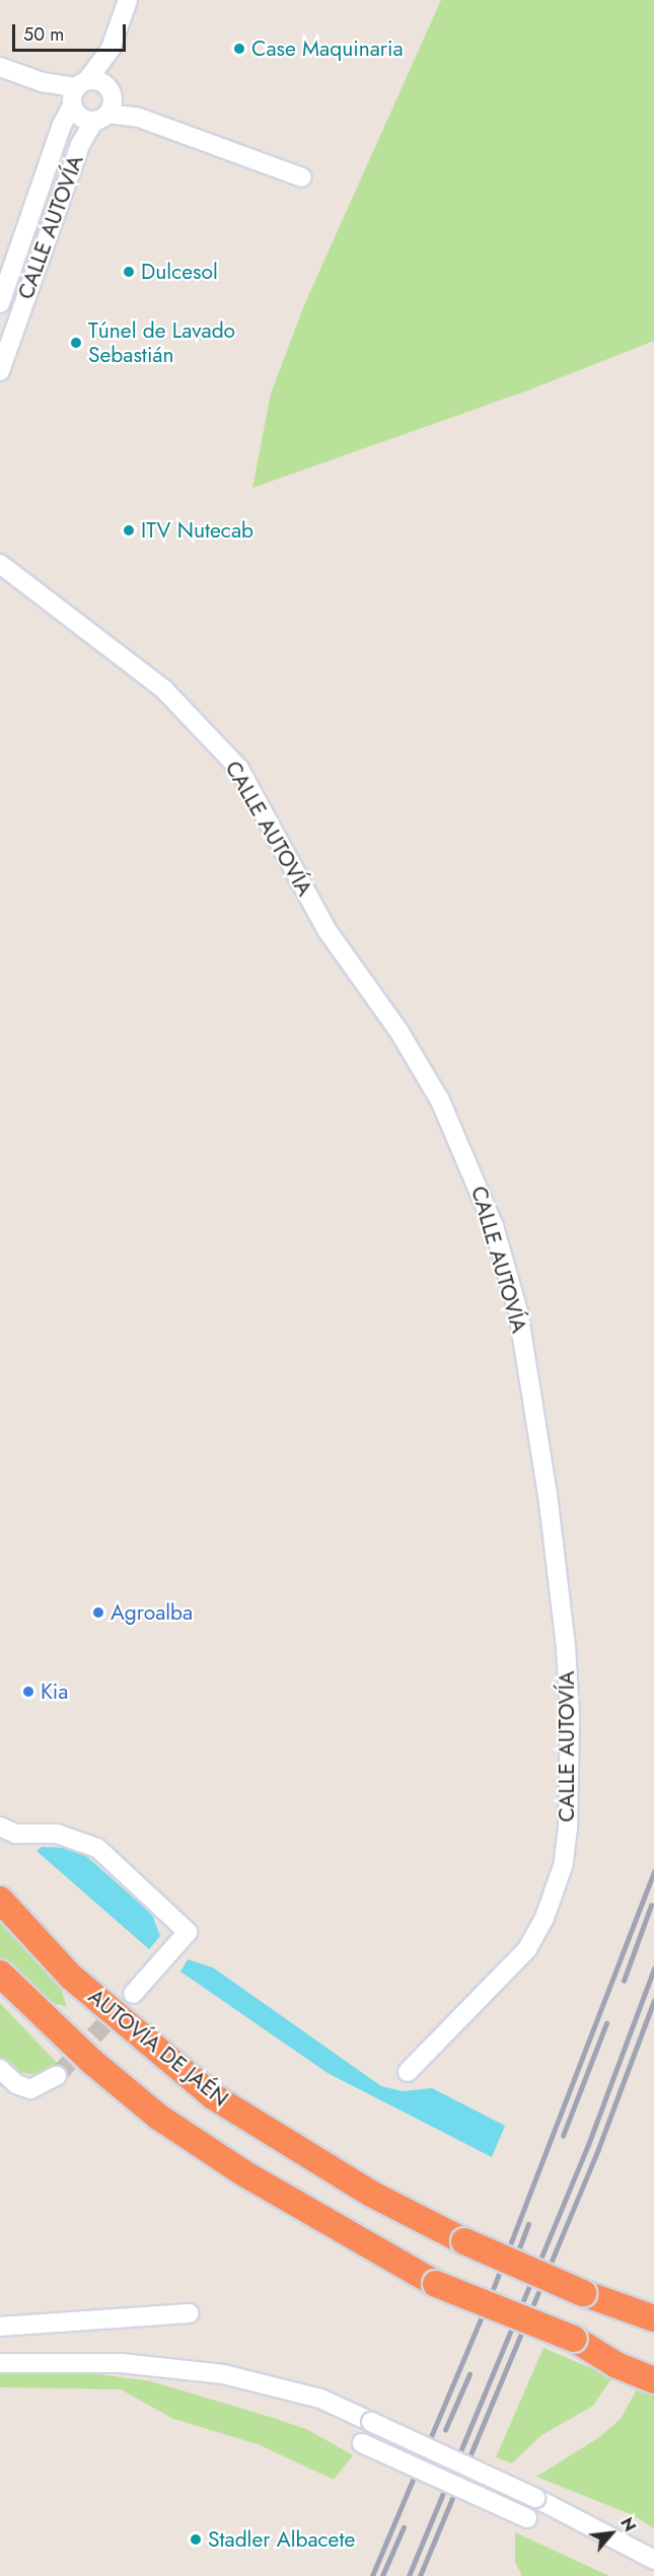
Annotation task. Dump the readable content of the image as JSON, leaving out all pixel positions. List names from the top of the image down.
{
  "streets": {
    "highway": ["AUTOVÍA DE JAÉN"],
    "street": ["CALLE AUTOVÍA"]
  },
  "places": [
    "Case Maquinaria",
    "Dulcesol",
    "Túnel de Lavado Sebastián",
    "ITV Nutecab",
    "Agroalba",
    "Kia",
    "Stadler Albacete"
  ],
  "scale_bar": "50 m",
  "north": "top right"
}
